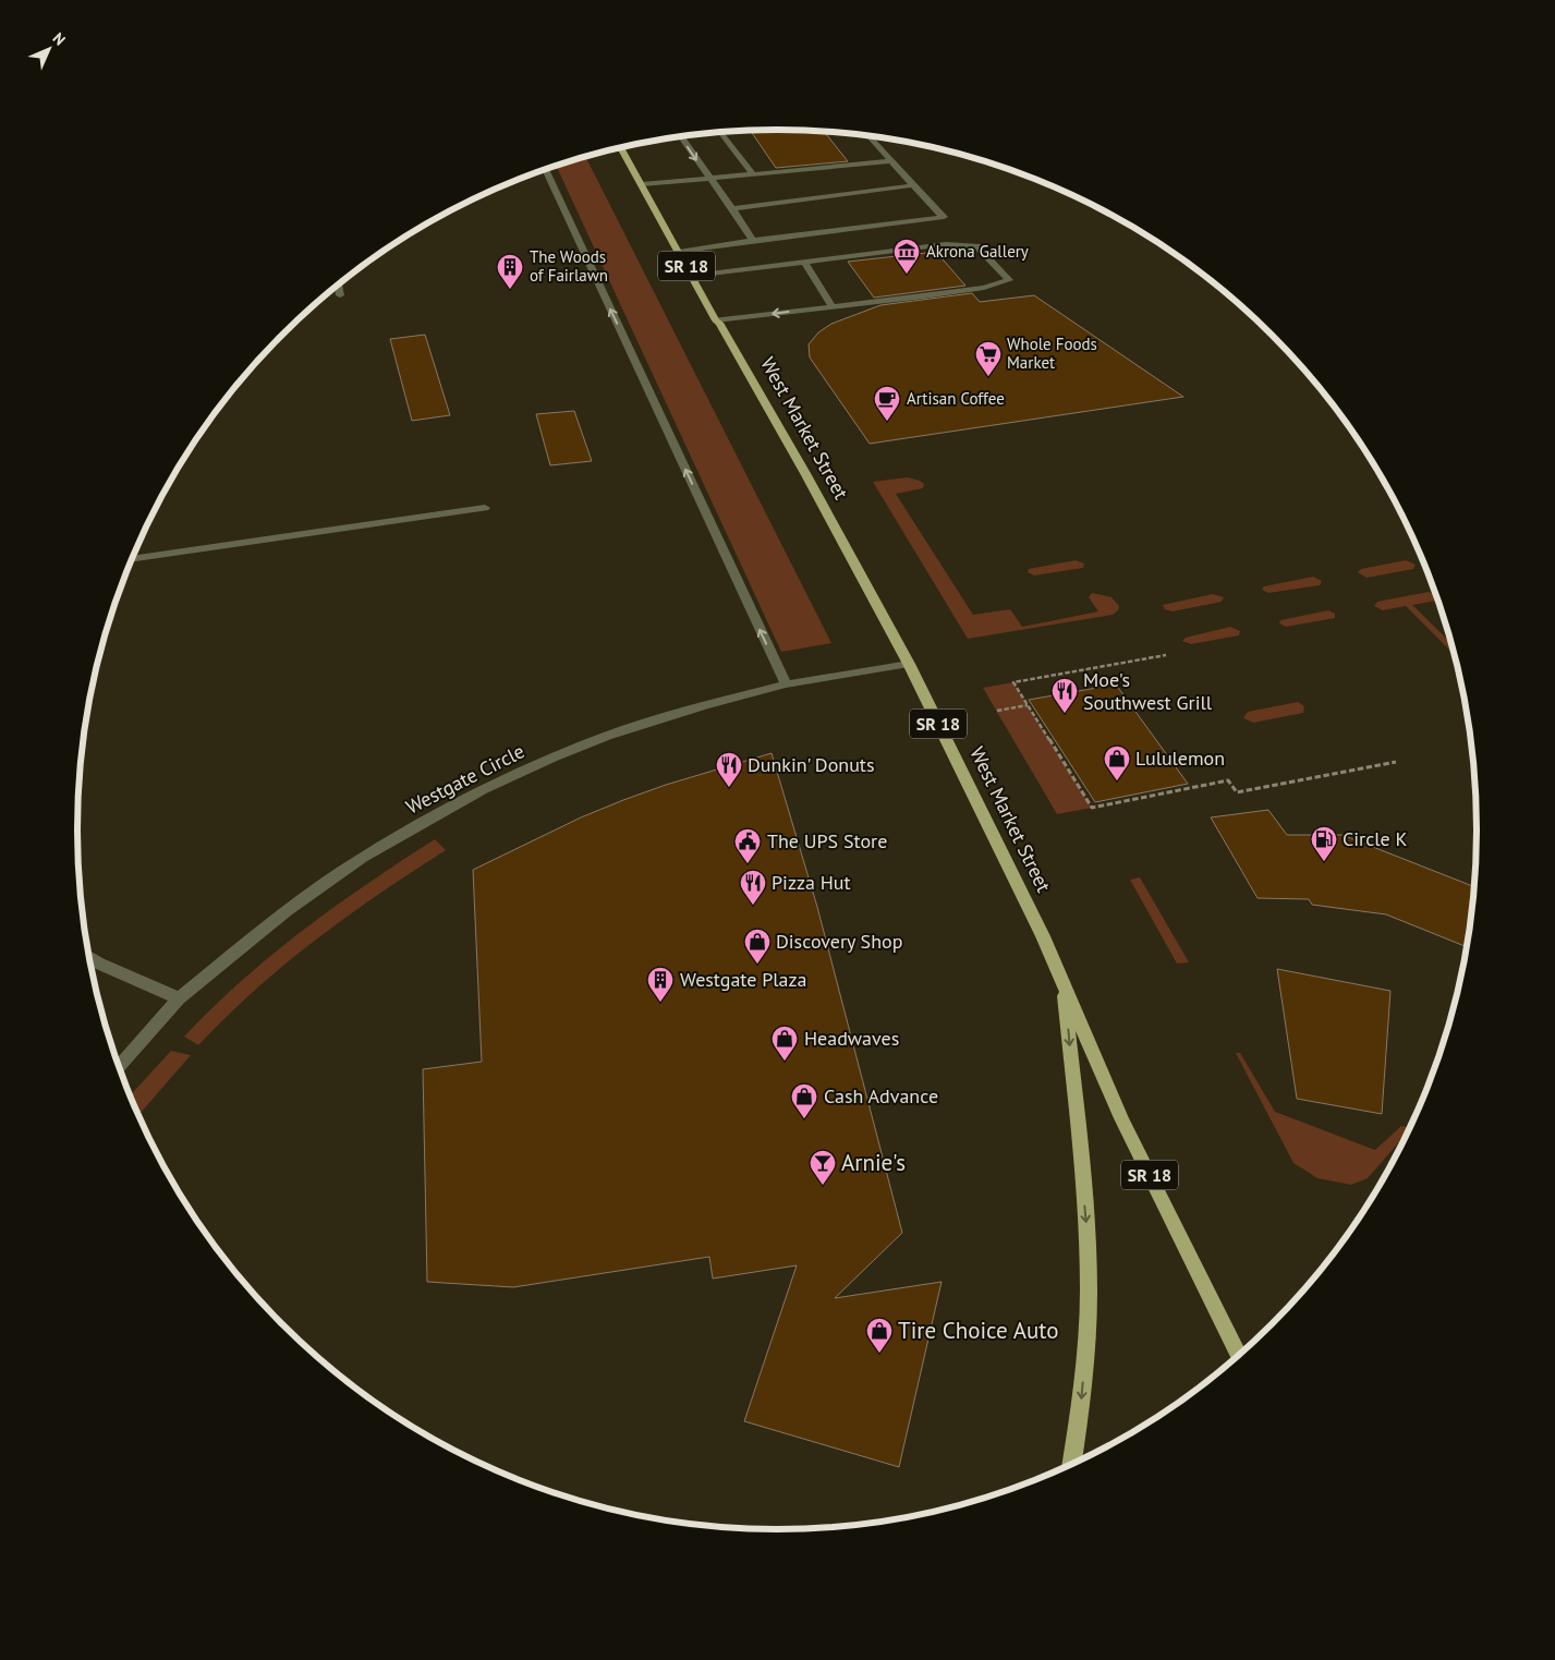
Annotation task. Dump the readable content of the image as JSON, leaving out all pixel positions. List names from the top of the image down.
{
  "streets": {
    "main road": ["SR 18", "West Market Street"],
    "street": ["Westgate Circle"]
  },
  "crossings": [
    ["West Market Street", "Westgate Circle"]
  ],
  "places": {
    "museum": ["Akrona Gallery"],
    "building": ["The Woods of Fairlawn", "Westgate Plaza"],
    "supermarket": ["Whole Foods Market"],
    "cafe": ["Artisan Coffee"],
    "restaurant": ["Moe's Southwest Grill", "Dunkin' Donuts", "Pizza Hut"],
    "shop": [
      "Lululemon",
      "Discovery Shop",
      "Headwaves",
      "Cash Advance",
      "Tire Choice Auto"
    ],
    "fuel station": ["Circle K"],
    "public building": ["The UPS Store"],
    "bar": ["Arnie's"]
  },
  "north": "top right"
}
